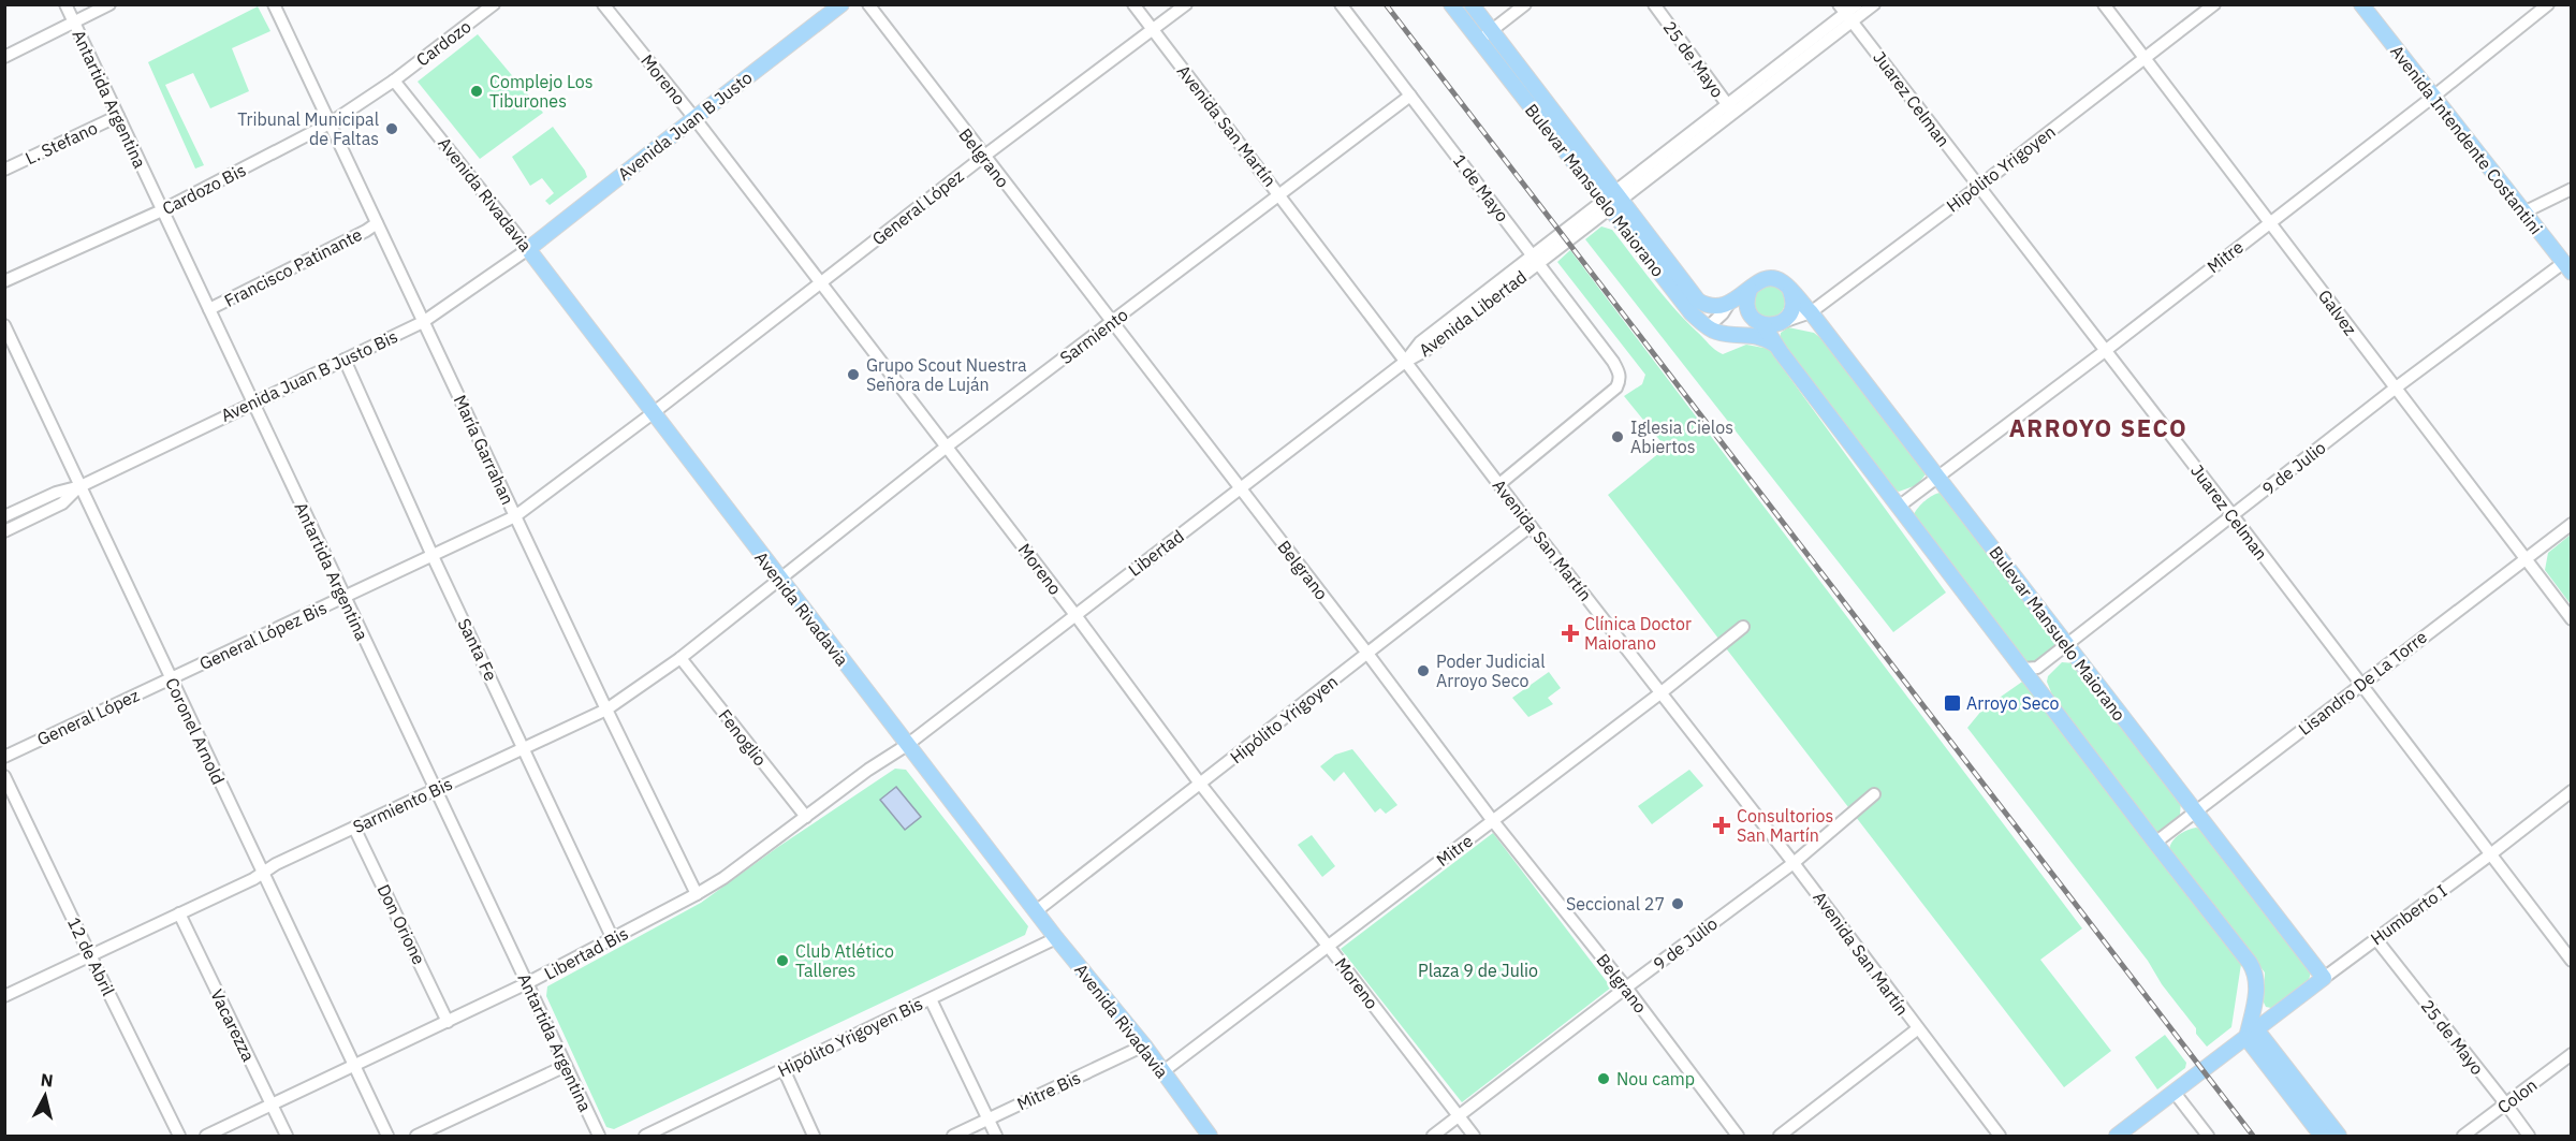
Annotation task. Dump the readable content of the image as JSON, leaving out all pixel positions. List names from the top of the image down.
{
  "streets": {
    "main road": [
      "Avenida Juan B Justo",
      "Avenida Intendente Costantini",
      "Bulevar Mansuelo Maiorano",
      "Avenida Rivadavia",
      "Humberto I"
    ],
    "street": [
      "Cardozo",
      "25 de Mayo",
      "Moreno",
      "Antartida Argentina",
      "Juarez Celman",
      "Avenida San Martín",
      "L. Stefano",
      "Belgrano",
      "Hipólito Yrigoyen",
      "1 de Mayo",
      "Cardozo Bis",
      "General López",
      "Mitre",
      "Francisco Patinante",
      "Galvez",
      "Avenida Libertad",
      "Sarmiento",
      "Avenida Juan B Justo Bis",
      "María Garrahan",
      "9 de Julio",
      "Libertad",
      "General López Bis",
      "Santa Fe",
      "Lisandro De La Torre",
      "Coronel Arnold",
      "Fenoglio",
      "Sarmiento Bis",
      "Don Orione",
      "Libertad Bis",
      "12 de Abril",
      "Vacarezza",
      "Hipólito Yrigoyen Bis",
      "Mitre Bis",
      "Colon"
    ]
  },
  "crossings": [
    ["Cardozo", "Cardozo Bis"],
    ["Cardozo", "Avenida Rivadavia"],
    ["25 de Mayo", "Avenida Libertad"],
    ["25 de Mayo", "Humberto I"],
    ["25 de Mayo", "Colon"],
    ["Moreno", "Avenida Juan B Justo"],
    ["Moreno", "Hipólito Yrigoyen"],
    ["Moreno", "General López"],
    ["Moreno", "Mitre"],
    ["Moreno", "Sarmiento"],
    ["Moreno", "9 de Julio"],
    ["Moreno", "Libertad"],
    ["Antartida Argentina", "L. Stefano"],
    ["Antartida Argentina", "Cardozo Bis"],
    ["Antartida Argentina", "Francisco Patinante"],
    ["Antartida Argentina", "Avenida Juan B Justo Bis"],
    ["Antartida Argentina", "General López Bis"],
    ["Antartida Argentina", "Sarmiento Bis"],
    ["Antartida Argentina", "Libertad Bis"],
    ["Juarez Celman", "Hipólito Yrigoyen"],
    ["Juarez Celman", "Mitre"],
    ["Juarez Celman", "Avenida Libertad"],
    ["Juarez Celman", "9 de Julio"],
    ["Juarez Celman", "Lisandro De La Torre"],
    ["Juarez Celman", "Humberto I"],
    ["Avenida Juan B Justo", "Avenida Rivadavia"],
    ["Avenida Juan B Justo", "Avenida Juan B Justo Bis"],
    ["Avenida San Martín", "Hipólito Yrigoyen"],
    ["Avenida San Martín", "1 de Mayo"],
    ["Avenida San Martín", "General López"],
    ["Avenida San Martín", "Mitre"],
    ["Avenida San Martín", "Avenida Libertad"],
    ["Avenida San Martín", "Sarmiento"],
    ["Avenida San Martín", "9 de Julio"],
    ["Avenida San Martín", "Libertad"],
    ["Avenida Intendente Costantini", "Mitre"],
    ["Avenida Intendente Costantini", "9 de Julio"],
    ["Belgrano", "Hipólito Yrigoyen"],
    ["Belgrano", "General López"],
    ["Belgrano", "Mitre"],
    ["Belgrano", "Sarmiento"],
    ["Belgrano", "9 de Julio"],
    ["Belgrano", "Libertad"],
    ["Hipólito Yrigoyen", "Bulevar Mansuelo Maiorano"],
    ["Hipólito Yrigoyen", "Avenida Rivadavia"],
    ["Hipólito Yrigoyen", "Galvez"],
    ["1 de Mayo", "Avenida Libertad"],
    ["1 de Mayo", "Sarmiento"],
    ["Cardozo Bis", "Avenida Rivadavia"],
    ["Cardozo Bis", "María Garrahan"],
    ["Bulevar Mansuelo Maiorano", "Mitre"],
    ["Bulevar Mansuelo Maiorano", "Avenida Libertad"],
    ["Bulevar Mansuelo Maiorano", "9 de Julio"],
    ["Bulevar Mansuelo Maiorano", "Lisandro De La Torre"],
    ["Bulevar Mansuelo Maiorano", "Humberto I"],
    ["Avenida Rivadavia", "General López"],
    ["Avenida Rivadavia", "Mitre"],
    ["Avenida Rivadavia", "Sarmiento"],
    ["Avenida Rivadavia", "Avenida Juan B Justo Bis"],
    ["Avenida Rivadavia", "Libertad"],
    ["Avenida Rivadavia", "General López Bis"],
    ["Avenida Rivadavia", "Sarmiento Bis"],
    ["Avenida Rivadavia", "Libertad Bis"],
    ["Avenida Rivadavia", "Hipólito Yrigoyen Bis"],
    ["Avenida Rivadavia", "Mitre Bis"],
    ["General López", "General López Bis"],
    ["General López", "Coronel Arnold"],
    ["Mitre", "Galvez"],
    ["Francisco Patinante", "María Garrahan"],
    ["Galvez", "9 de Julio"],
    ["Galvez", "Lisandro De La Torre"],
    ["Avenida Libertad", "Libertad"],
    ["Sarmiento", "Sarmiento Bis"],
    ["Avenida Juan B Justo Bis", "María Garrahan"],
    ["Avenida Juan B Justo Bis", "Santa Fe"],
    ["Avenida Juan B Justo Bis", "Coronel Arnold"],
    ["María Garrahan", "General López Bis"],
    ["María Garrahan", "Sarmiento Bis"],
    ["María Garrahan", "Libertad Bis"],
    ["Libertad", "Libertad Bis"],
    ["General López Bis", "Santa Fe"],
    ["General López Bis", "Coronel Arnold"],
    ["Santa Fe", "Sarmiento Bis"],
    ["Santa Fe", "Libertad Bis"],
    ["Coronel Arnold", "Sarmiento Bis"],
    ["Coronel Arnold", "Libertad Bis"],
    ["Fenoglio", "Sarmiento Bis"],
    ["Fenoglio", "Libertad Bis"],
    ["Sarmiento Bis", "Don Orione"],
    ["Sarmiento Bis", "12 de Abril"],
    ["Sarmiento Bis", "Vacarezza"],
    ["Don Orione", "Libertad Bis"],
    ["Libertad Bis", "Vacarezza"]
  ],
  "districts": ["ARROYO SECO"],
  "parks": ["Plaza 9 de Julio"],
  "places": {
    "other": [
      "Complejo Los Tiburones",
      "Tribunal Municipal de Faltas",
      "Grupo Scout Nuestra Señora de Luján",
      "Iglesia Cielos Abiertos",
      "Poder Judicial Arroyo Seco",
      "Seccional 27",
      "Club Atlético Talleres",
      "Nou camp"
    ],
    "health": ["Clínica Doctor Maiorano", "Consultorios San Martín"],
    "transit": ["Arroyo Seco"]
  },
  "north": "top"
}
